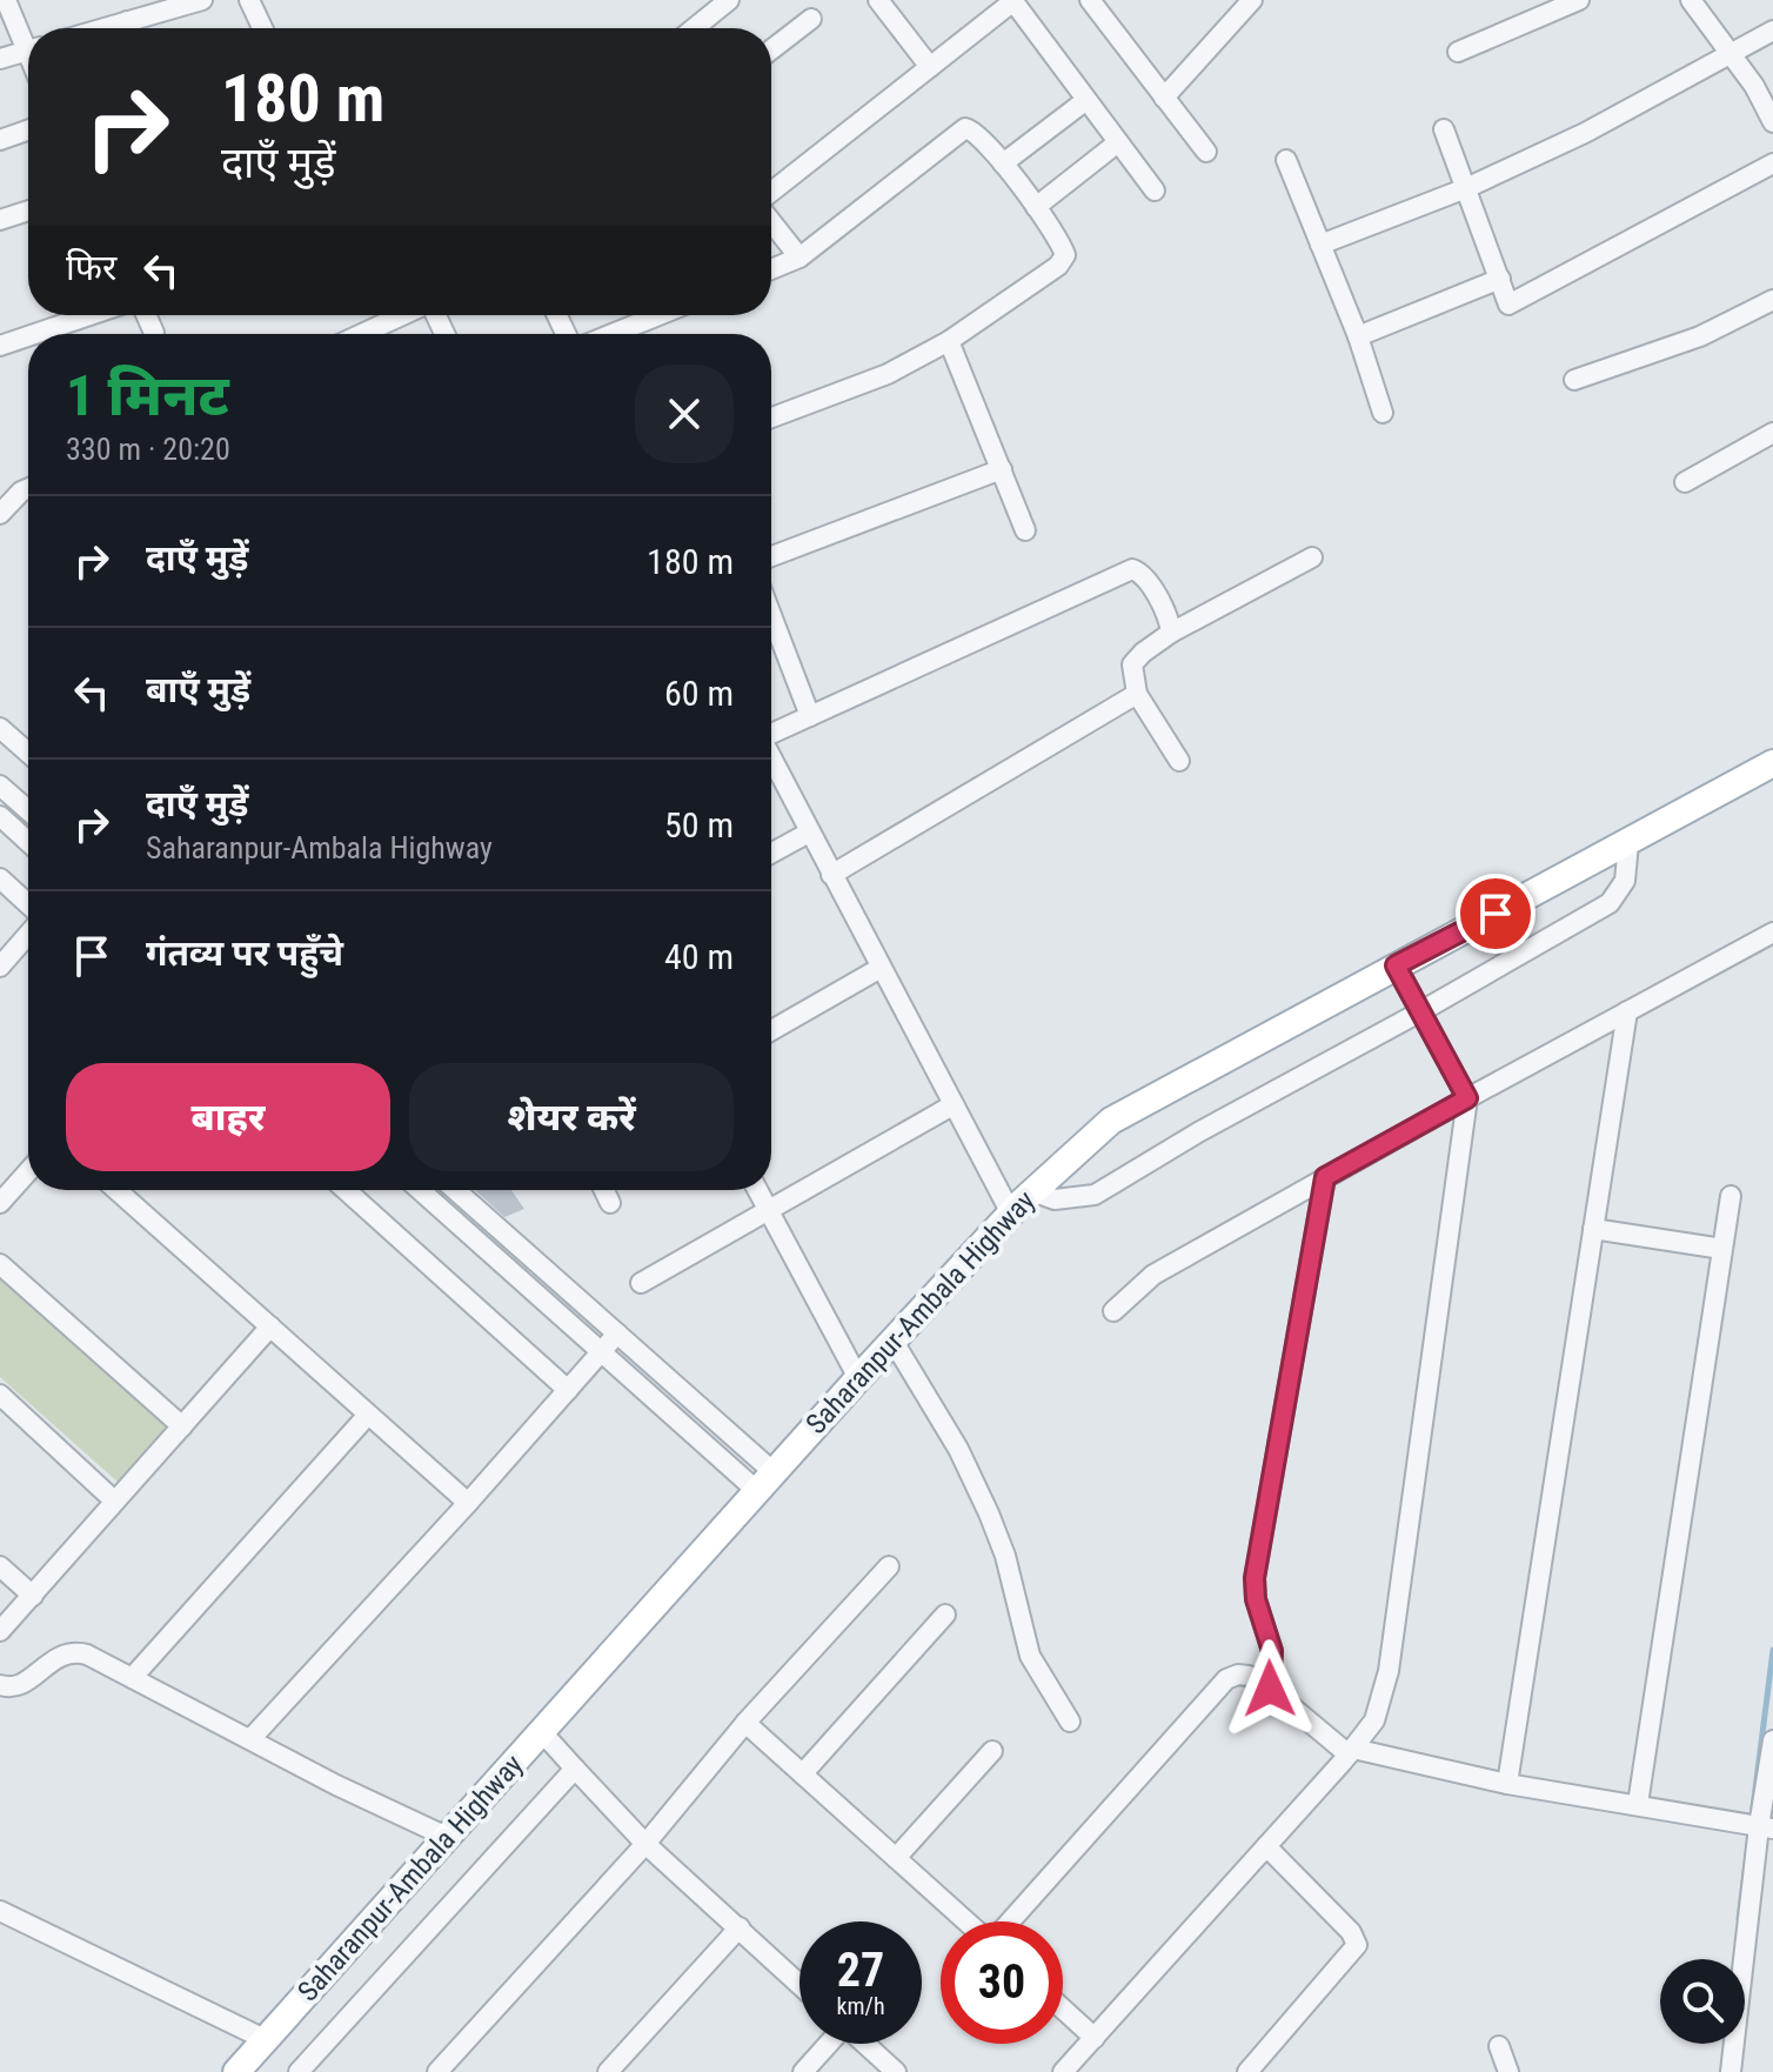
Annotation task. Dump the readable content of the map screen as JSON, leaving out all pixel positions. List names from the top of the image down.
{
  "streets": {
    "main road": ["Saharanpur-Ambala Highway"]
  },
  "page": {
    "turn": ["180 m", "दाएँ मुड़ें"],
    "then": "फिर",
    "heading": ["1 मिनट", "330 m · 20:20"],
    "list": [
      {
        "name": "दाएँ मुड़ें",
        "value": "180 m"
      },
      {
        "name": "बाएँ मुड़ें",
        "value": "60 m"
      },
      {
        "name": "दाएँ मुड़ें",
        "note": "Saharanpur-Ambala Highway",
        "value": "50 m"
      },
      {
        "name": "गंतव्य पर पहुँचे",
        "value": "40 m"
      }
    ],
    "buttons": ["बाहर", "शेयर करें"],
    "speed": "27 km/h",
    "limit": "30"
  }
}
